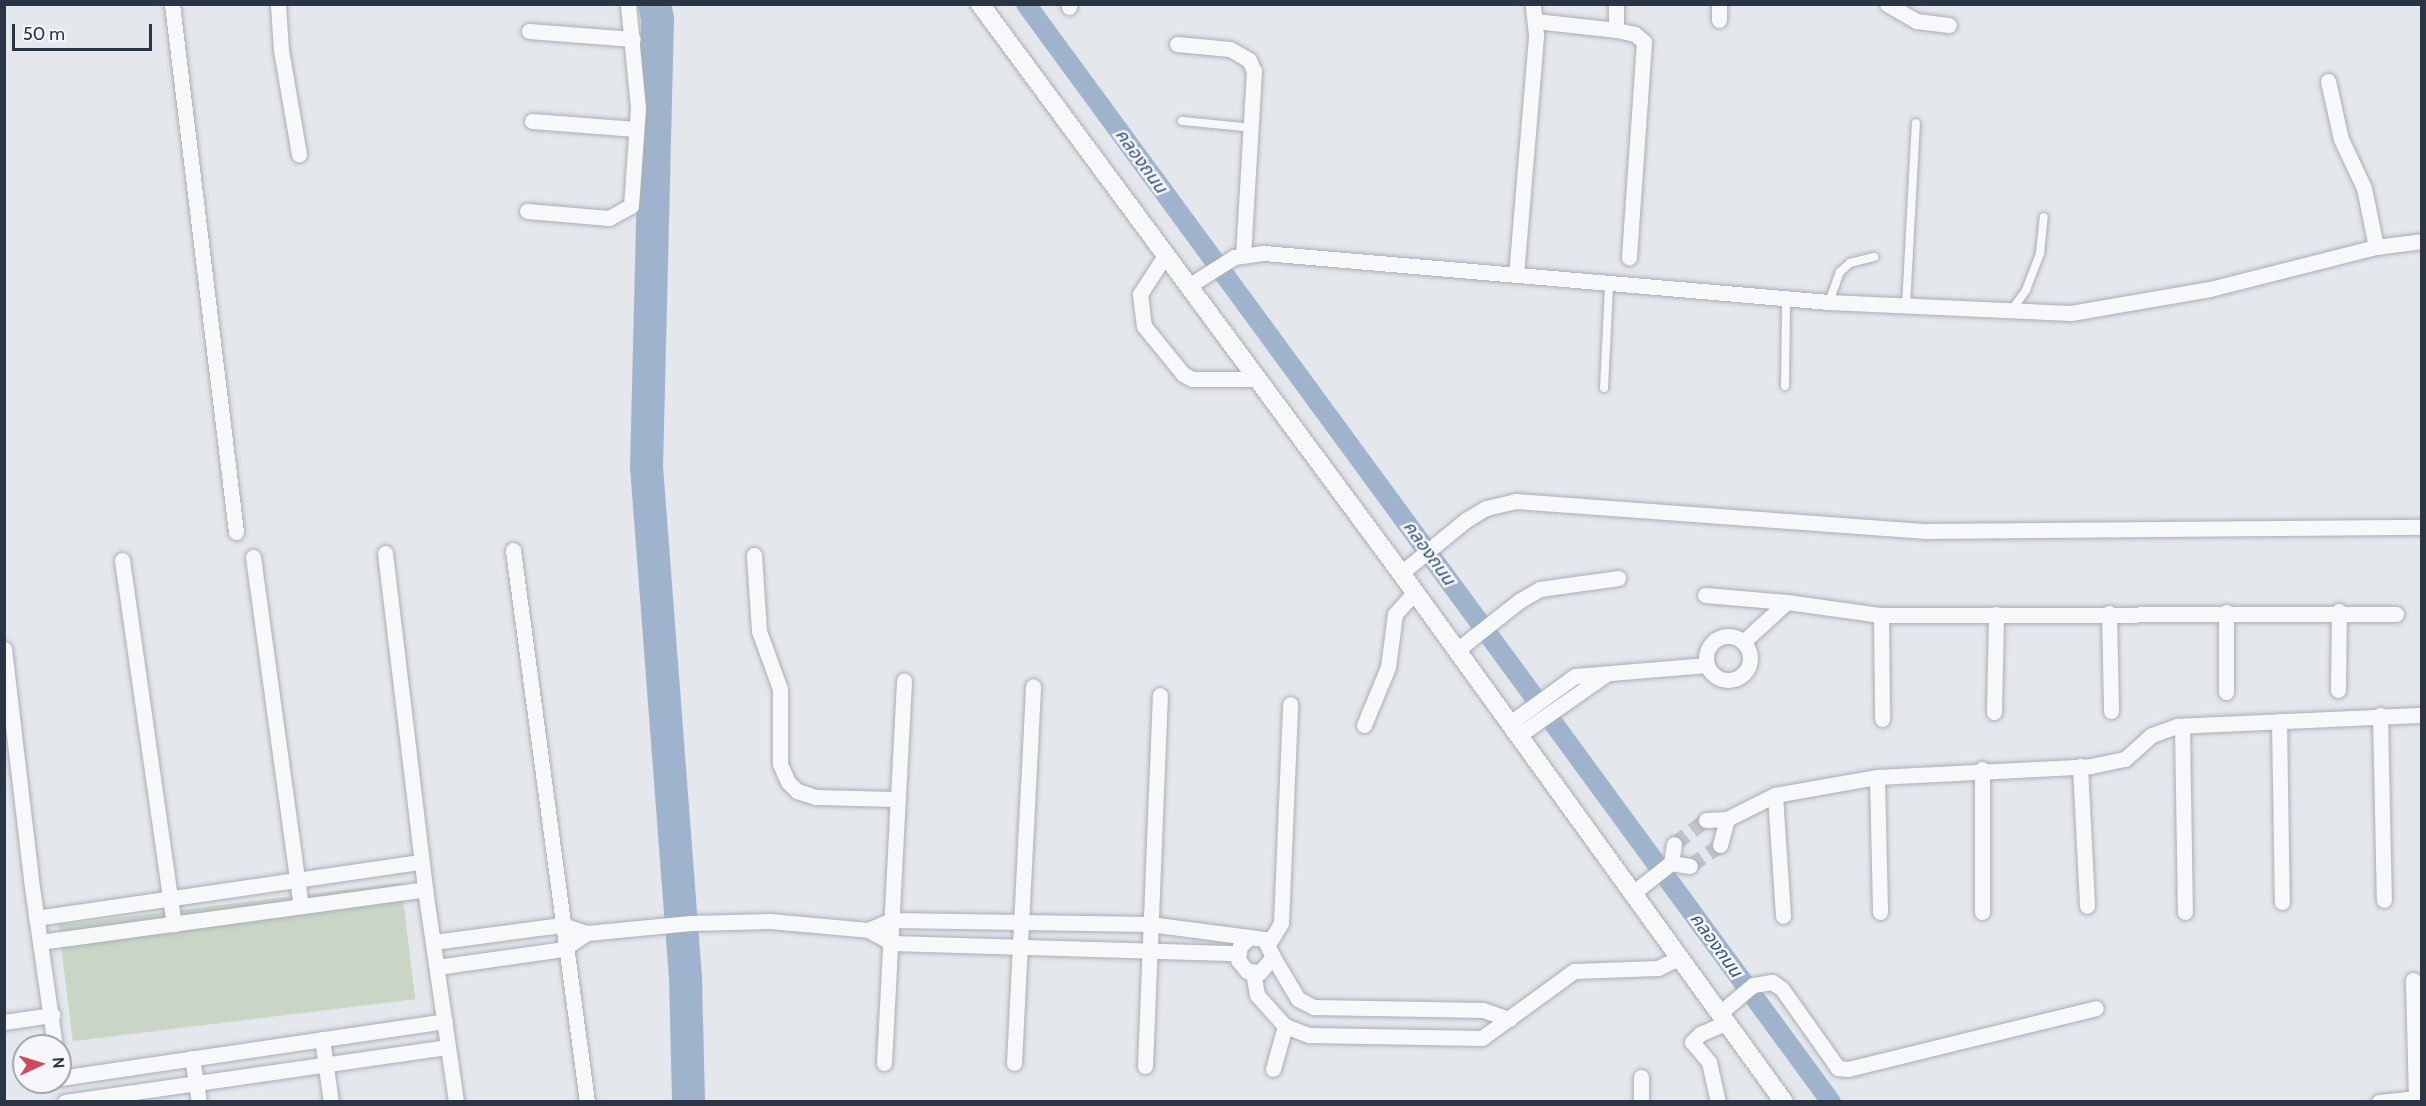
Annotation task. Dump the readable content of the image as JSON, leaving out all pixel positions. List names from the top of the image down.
{
  "water": ["คลองถนน"],
  "scale_bar": "50 m",
  "north": "right"
}
